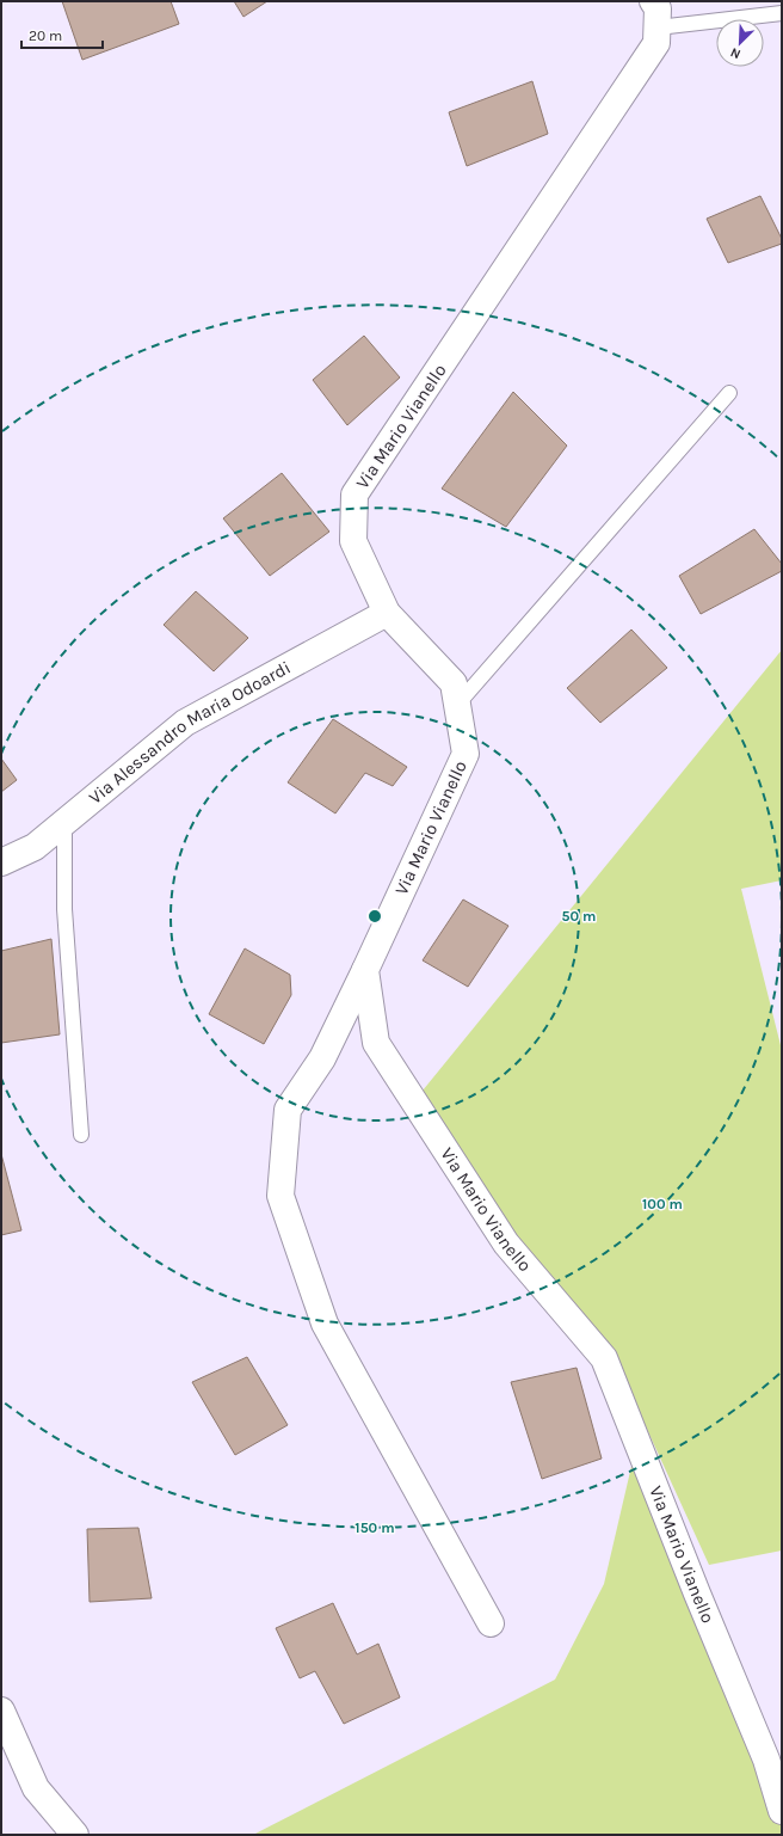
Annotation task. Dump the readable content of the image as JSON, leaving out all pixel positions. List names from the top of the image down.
{
  "streets": {
    "street": ["Via Mario Vianello", "Via Alessandro Maria Odoardi"]
  },
  "crossings": [
    ["Via Mario Vianello", "Via Alessandro Maria Odoardi"]
  ],
  "scale_bar": "20 m",
  "north": "bottom left",
  "rings": ["50 m", "100 m", "150 m"]
}
